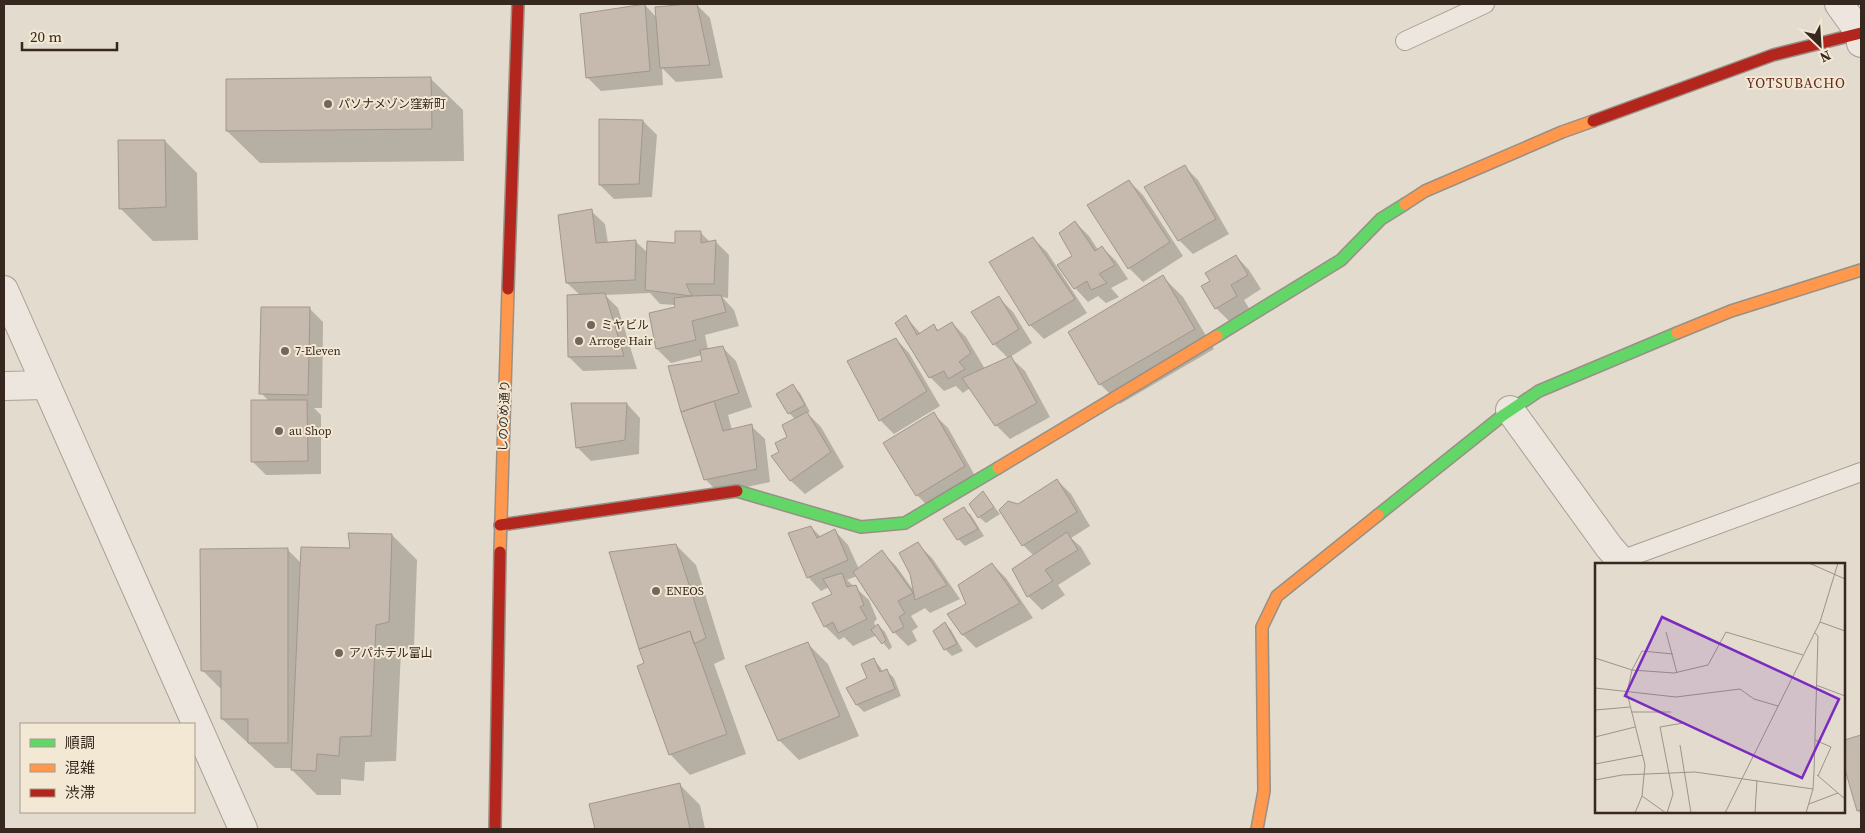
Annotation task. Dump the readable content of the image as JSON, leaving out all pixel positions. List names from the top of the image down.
{
  "streets": {
    "street": ["しののめ通り"]
  },
  "districts": ["YOTSUBACHO"],
  "places": [
    "パソナメゾン窪新町",
    "ミヤビル",
    "Arroge Hair",
    "7-Eleven",
    "au Shop",
    "ENEOS",
    "アパホテル富山"
  ],
  "legend": ["順調", "混雑", "渋滞"],
  "scale_bar": "20 m",
  "north": "bottom right"
}
